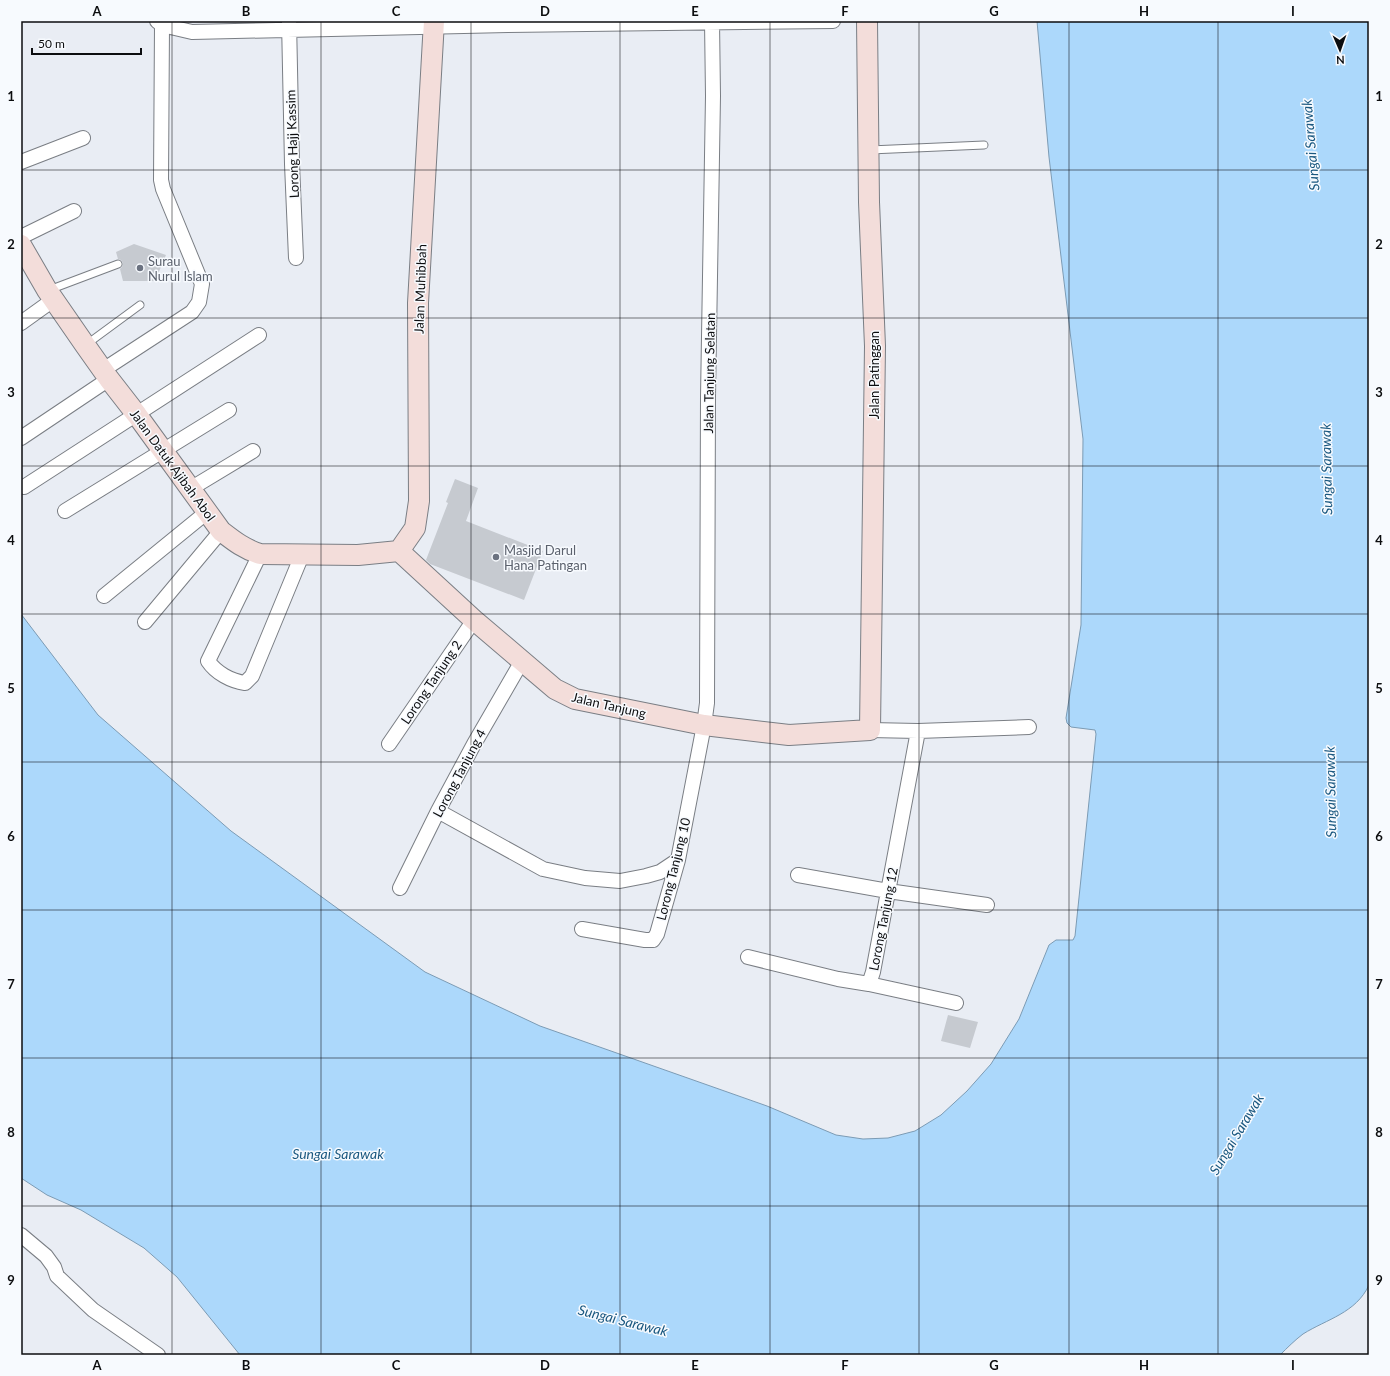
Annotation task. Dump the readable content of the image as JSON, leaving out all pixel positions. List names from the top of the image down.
{
  "streets": {
    "main road": [
      "Jalan Muhibbah",
      "Jalan Patinggan",
      "Jalan Datuk Ajibah Abol",
      "Jalan Tanjung"
    ],
    "street": [
      "Lorong Hajj Kassim",
      "Jalan Tanjung Selatan",
      "Lorong Tanjung 2",
      "Lorong Tanjung 4",
      "Lorong Tanjung 10",
      "Lorong Tanjung 12"
    ]
  },
  "crossings": [
    ["Jalan Muhibbah", "Jalan Datuk Ajibah Abol"],
    ["Jalan Muhibbah", "Jalan Tanjung"],
    ["Jalan Tanjung Selatan", "Jalan Tanjung"],
    ["Jalan Tanjung Selatan", "Lorong Tanjung 10"],
    ["Jalan Patinggan", "Jalan Tanjung"],
    ["Jalan Datuk Ajibah Abol", "Jalan Tanjung"],
    ["Lorong Tanjung 2", "Jalan Tanjung"],
    ["Jalan Tanjung", "Lorong Tanjung 4"],
    ["Jalan Tanjung", "Lorong Tanjung 10"]
  ],
  "water": ["Sungai Sarawak"],
  "places": ["Surau Nurul Islam", "Masjid Darul Hana Patingan"],
  "scale_bar": "50 m",
  "north": "bottom",
  "grid": {
    "columns": [
      "A",
      "B",
      "C",
      "D",
      "E",
      "F",
      "G",
      "H",
      "I"
    ],
    "rows": [
      "1",
      "2",
      "3",
      "4",
      "5",
      "6",
      "7",
      "8",
      "9"
    ]
  }
}
